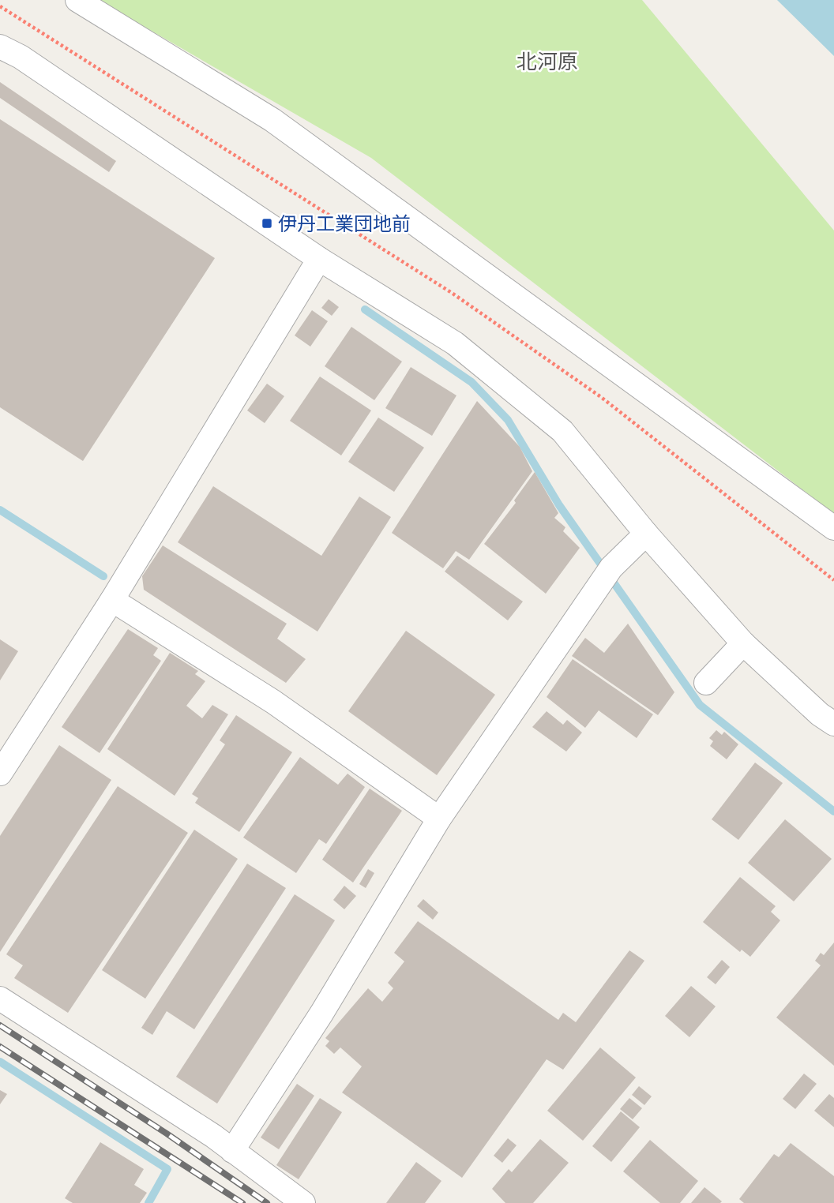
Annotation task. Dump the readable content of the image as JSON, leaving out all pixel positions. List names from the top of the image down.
{
  "districts": ["北河原"],
  "places": {
    "transit": ["伊丹工業団地前"]
  }
}
